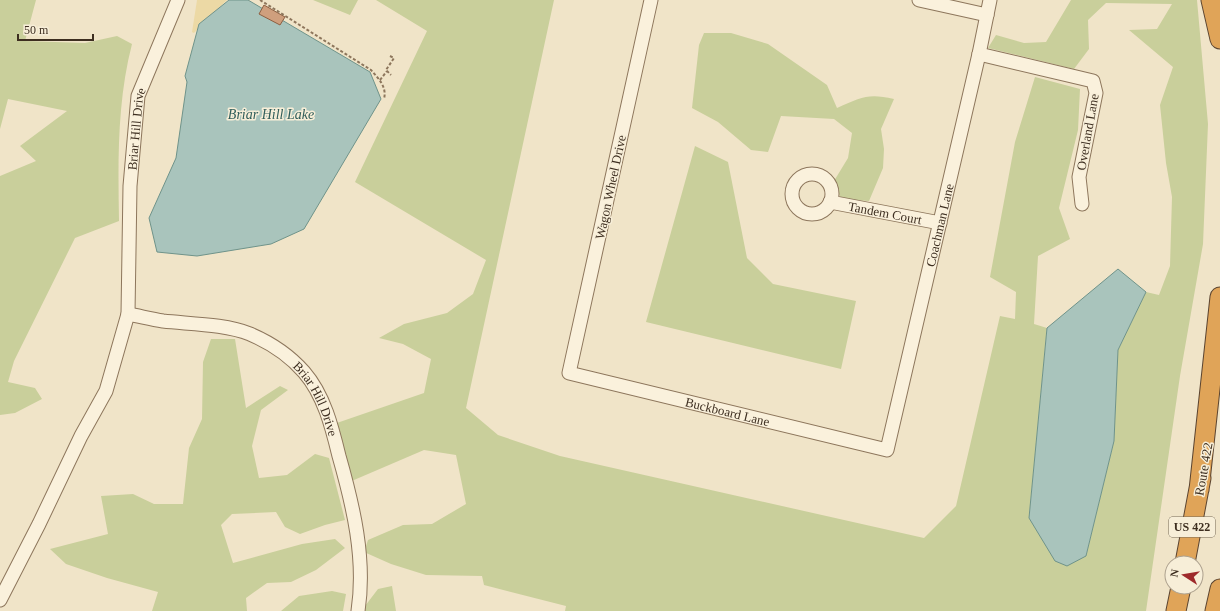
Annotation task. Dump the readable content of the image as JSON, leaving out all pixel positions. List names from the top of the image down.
{
  "streets": {
    "highway": ["Route 422", "US 422"],
    "street": [
      "Briar Hill Drive",
      "Overland Lane",
      "Wagon Wheel Drive",
      "Tandem Court",
      "Coachman Lane",
      "Buckboard Lane"
    ]
  },
  "crossings": [
    ["Overland Lane", "Coachman Lane"],
    ["Wagon Wheel Drive", "Buckboard Lane"],
    ["Tandem Court", "Coachman Lane"],
    ["Coachman Lane", "Buckboard Lane"]
  ],
  "water": ["Briar Hill Lake"],
  "scale_bar": "50 m",
  "north": "left"
}
